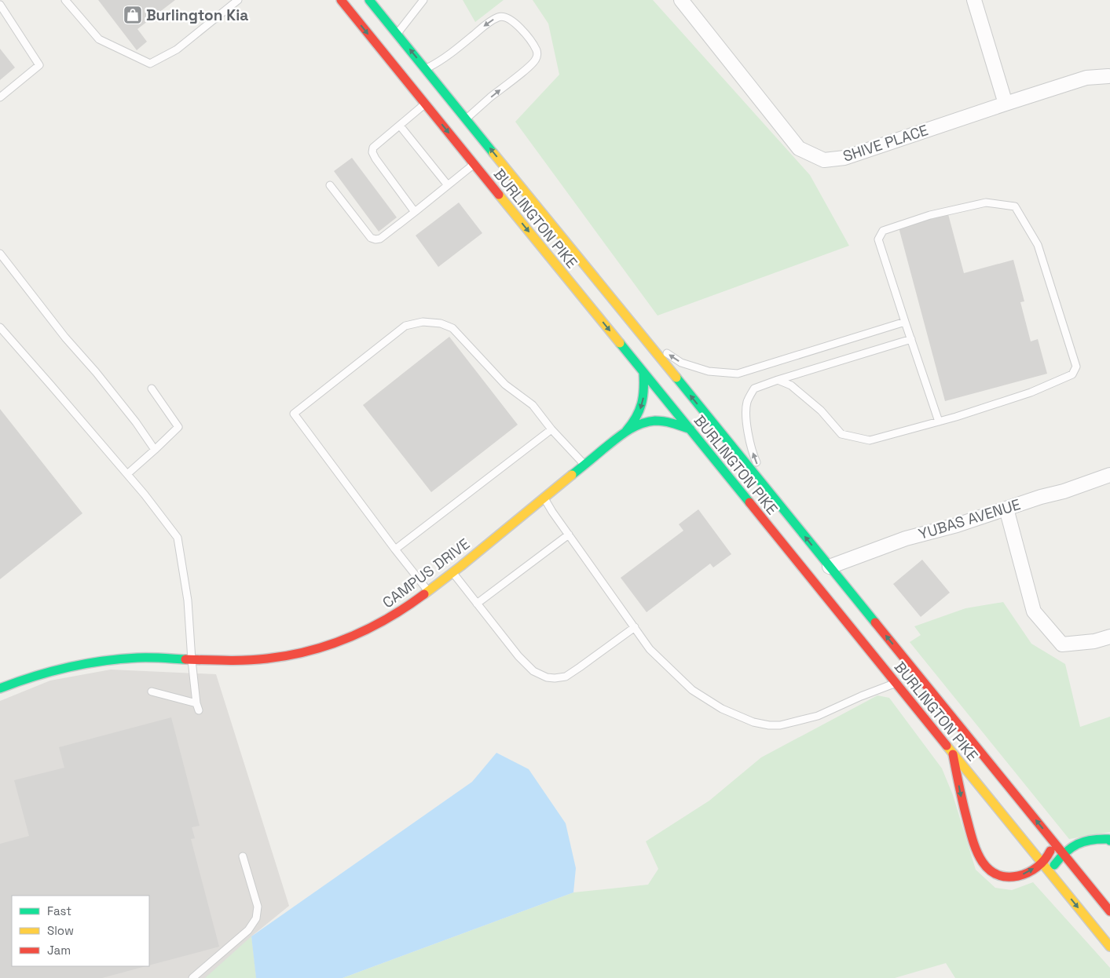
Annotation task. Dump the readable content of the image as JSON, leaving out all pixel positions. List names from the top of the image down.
{
  "streets": {
    "main road": ["BURLINGTON PIKE", "CAMPUS DRIVE"],
    "street": ["SHIVE PLACE", "YUBAS AVENUE"]
  },
  "crossings": [
    ["BURLINGTON PIKE", "YUBAS AVENUE"],
    ["BURLINGTON PIKE", "CAMPUS DRIVE"]
  ],
  "places": {
    "shop": ["Burlington Kia"]
  },
  "legend": ["Fast", "Slow", "Jam"]
}
